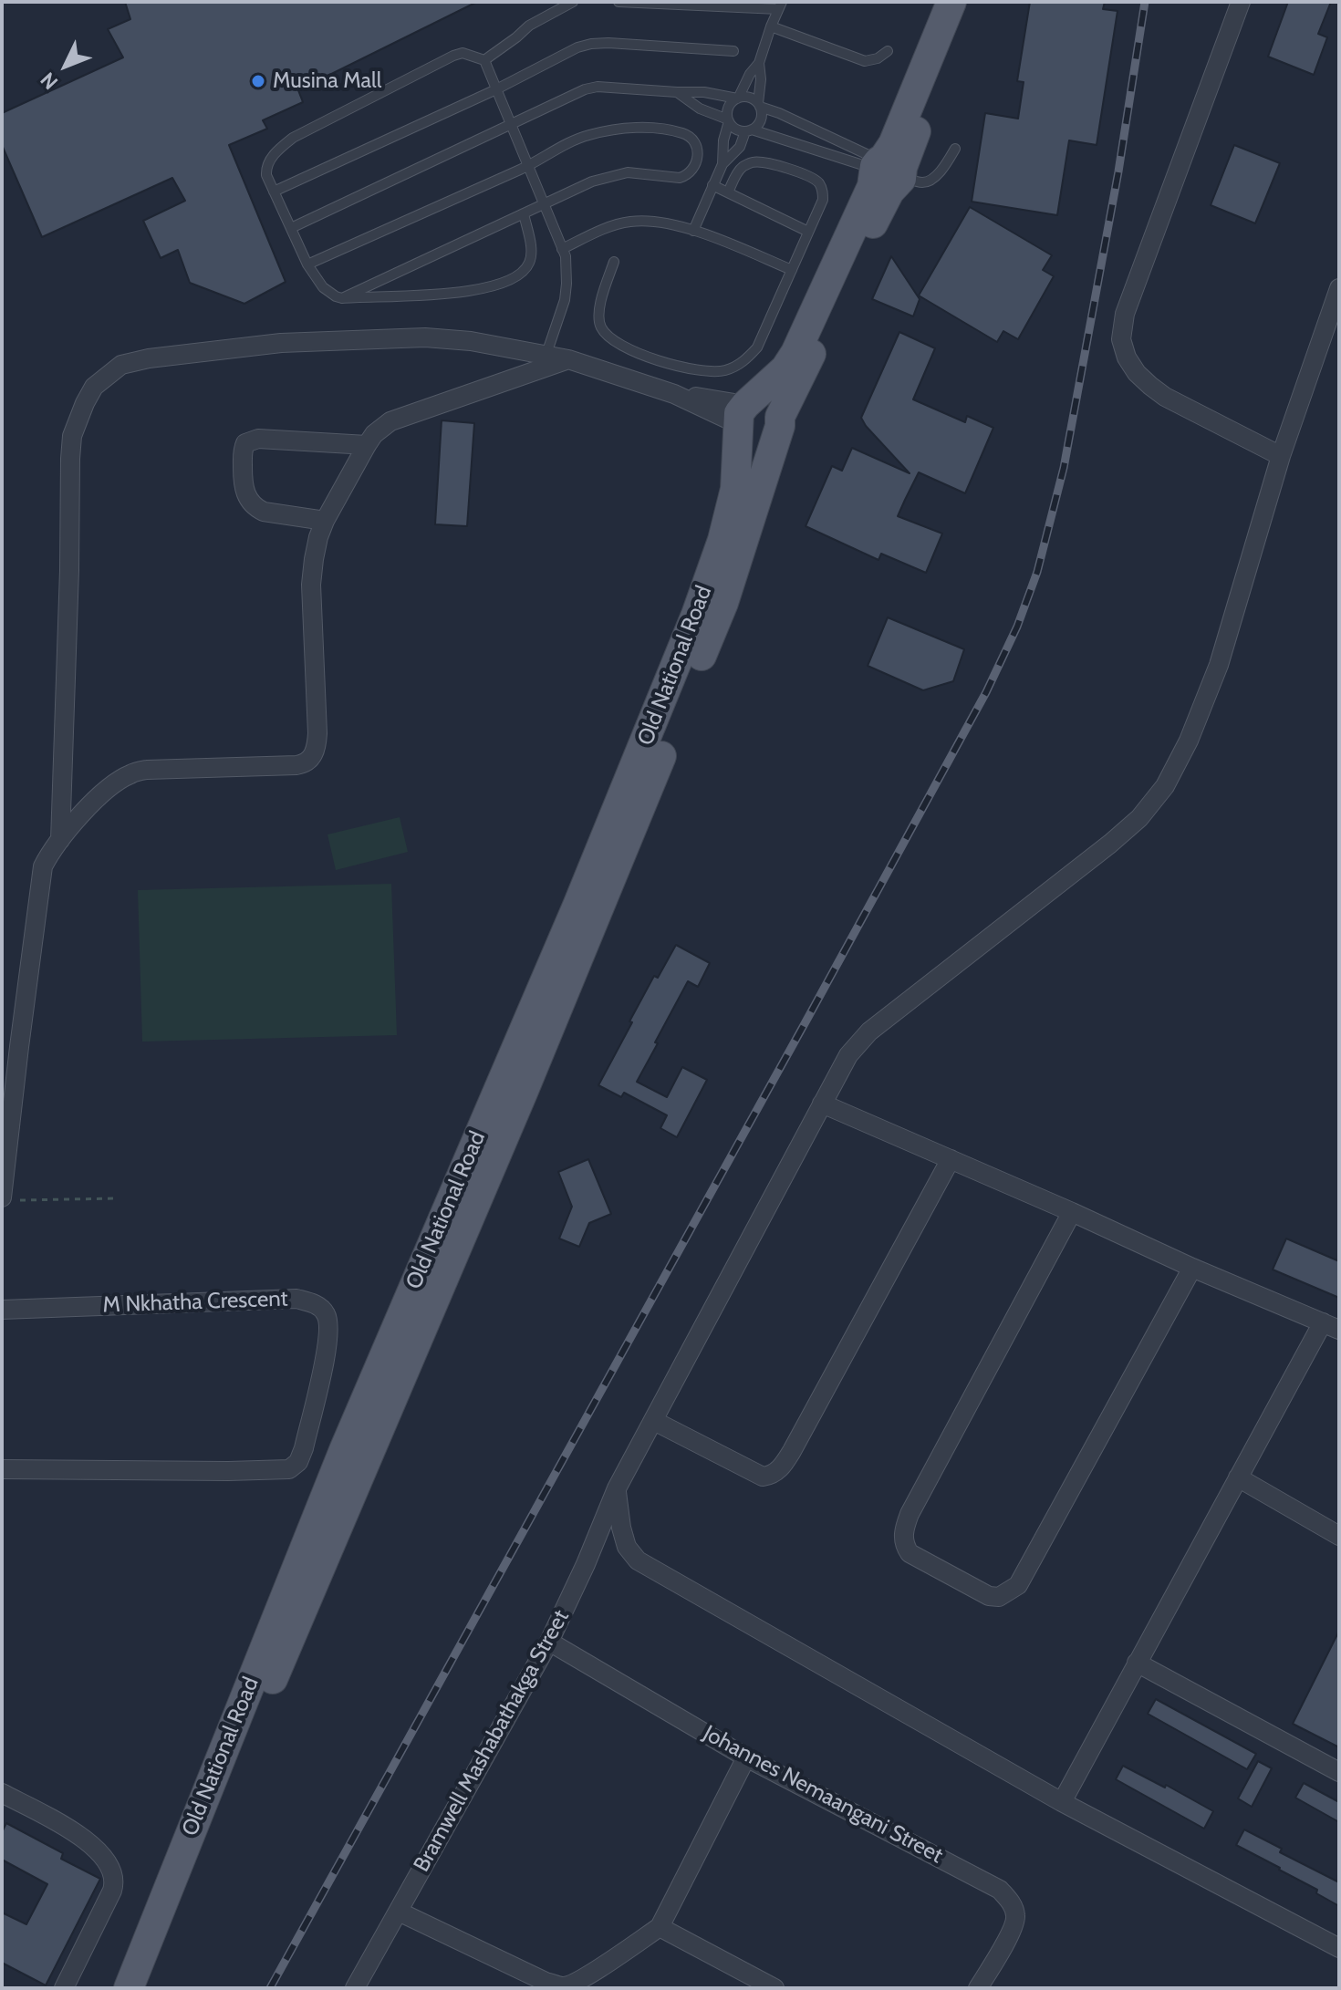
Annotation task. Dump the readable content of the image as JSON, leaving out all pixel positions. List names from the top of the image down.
{
  "streets": {
    "main road": ["Old National Road"],
    "street": ["M Nkhatha Crescent", "Bramwell Mashabathakga Street", "Johannes Nemaangani Street"]
  },
  "crossings": [
    ["Bramwell Mashabathakga Street", "Johannes Nemaangani Street"]
  ],
  "places": ["Musina Mall"],
  "north": "bottom left"
}
